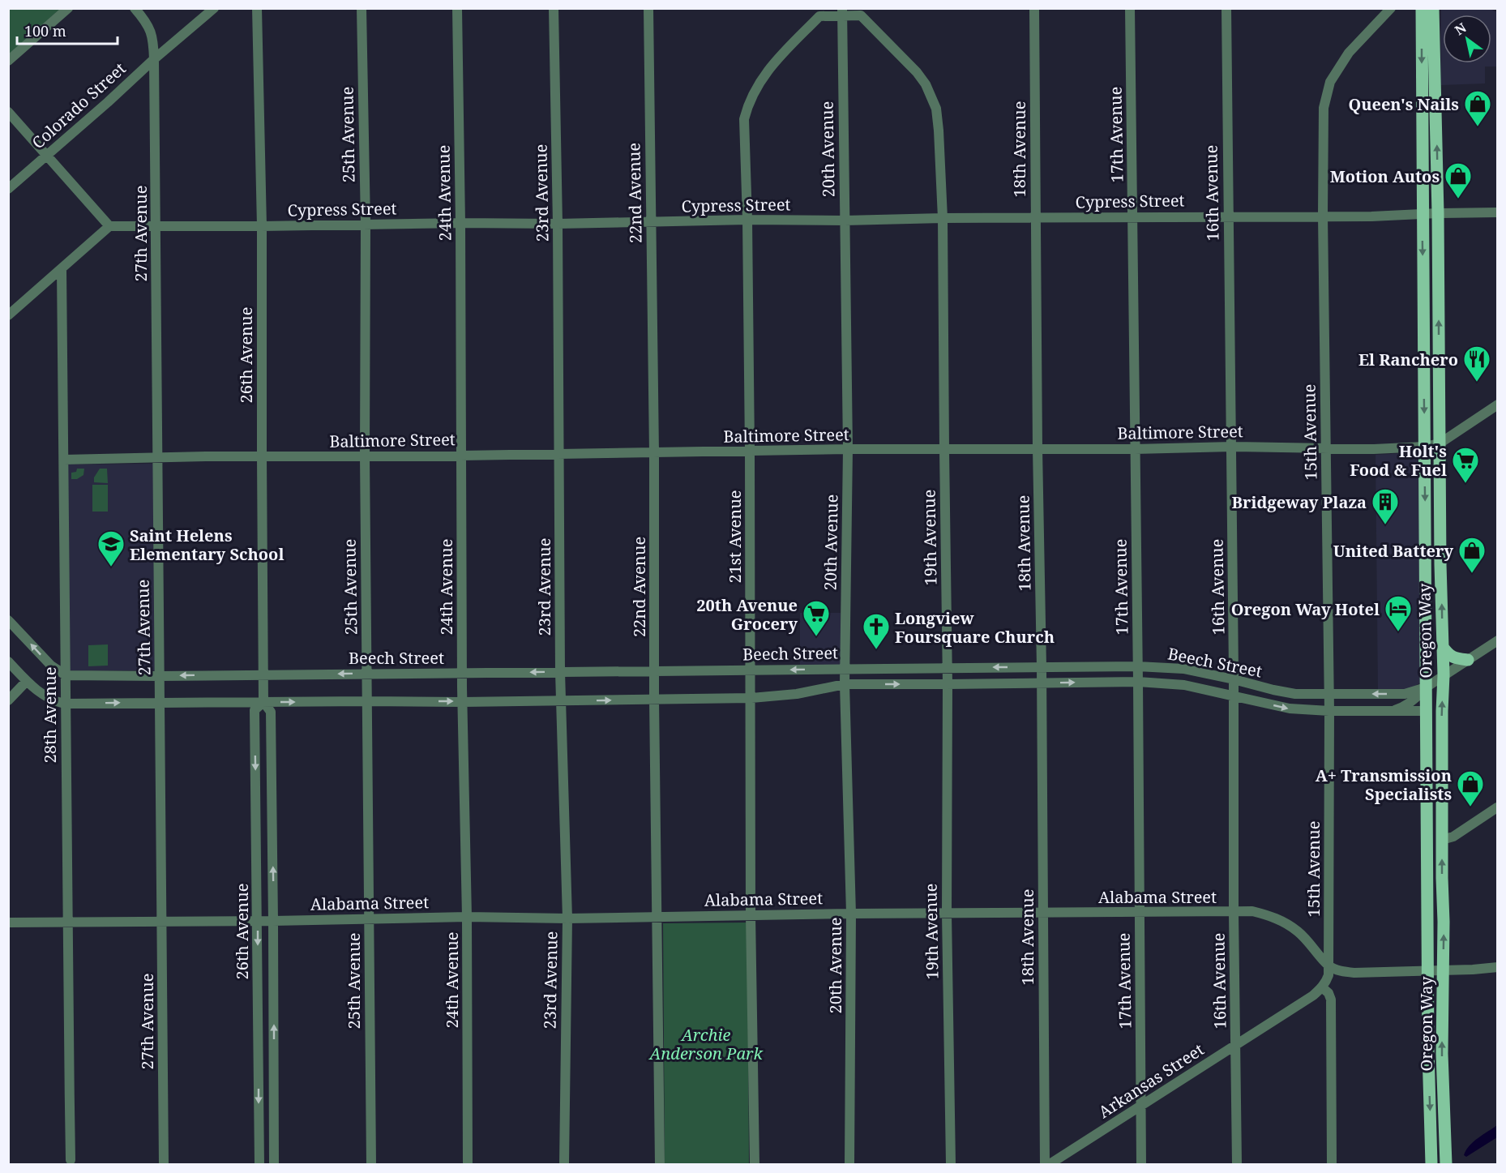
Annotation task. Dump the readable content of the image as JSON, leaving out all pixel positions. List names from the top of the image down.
{
  "streets": {
    "main road": ["Oregon Way"],
    "street": [
      "Colorado Street",
      "25th Avenue",
      "17th Avenue",
      "20th Avenue",
      "18th Avenue",
      "24th Avenue",
      "23rd Avenue",
      "22nd Avenue",
      "16th Avenue",
      "Cypress Street",
      "27th Avenue",
      "26th Avenue",
      "Baltimore Street",
      "15th Avenue",
      "21st Avenue",
      "19th Avenue",
      "Beech Street",
      "28th Avenue",
      "Alabama Street",
      "Arkansas Street"
    ]
  },
  "crossings": [
    ["Colorado Street", "27th Avenue"],
    ["25th Avenue", "Cypress Street"],
    ["25th Avenue", "Baltimore Street"],
    ["25th Avenue", "Beech Street"],
    ["25th Avenue", "Alabama Street"],
    ["17th Avenue", "Cypress Street"],
    ["17th Avenue", "Baltimore Street"],
    ["17th Avenue", "Beech Street"],
    ["17th Avenue", "Alabama Street"],
    ["17th Avenue", "Arkansas Street"],
    ["20th Avenue", "Cypress Street"],
    ["20th Avenue", "Baltimore Street"],
    ["20th Avenue", "21st Avenue"],
    ["20th Avenue", "19th Avenue"],
    ["20th Avenue", "Beech Street"],
    ["20th Avenue", "Alabama Street"],
    ["18th Avenue", "Cypress Street"],
    ["18th Avenue", "Baltimore Street"],
    ["18th Avenue", "Beech Street"],
    ["18th Avenue", "Alabama Street"],
    ["24th Avenue", "Cypress Street"],
    ["24th Avenue", "Baltimore Street"],
    ["24th Avenue", "Beech Street"],
    ["24th Avenue", "Alabama Street"],
    ["23rd Avenue", "Cypress Street"],
    ["23rd Avenue", "Baltimore Street"],
    ["23rd Avenue", "Beech Street"],
    ["23rd Avenue", "Alabama Street"],
    ["22nd Avenue", "Cypress Street"],
    ["22nd Avenue", "Baltimore Street"],
    ["22nd Avenue", "Beech Street"],
    ["22nd Avenue", "Alabama Street"],
    ["16th Avenue", "Cypress Street"],
    ["16th Avenue", "Baltimore Street"],
    ["16th Avenue", "Beech Street"],
    ["16th Avenue", "Alabama Street"],
    ["16th Avenue", "Arkansas Street"],
    ["Cypress Street", "27th Avenue"],
    ["Cypress Street", "26th Avenue"],
    ["Cypress Street", "15th Avenue"],
    ["Cypress Street", "21st Avenue"],
    ["Cypress Street", "19th Avenue"],
    ["Cypress Street", "Oregon Way"],
    ["27th Avenue", "Baltimore Street"],
    ["27th Avenue", "Beech Street"],
    ["27th Avenue", "Alabama Street"],
    ["26th Avenue", "Baltimore Street"],
    ["26th Avenue", "Beech Street"],
    ["26th Avenue", "Alabama Street"],
    ["Baltimore Street", "15th Avenue"],
    ["Baltimore Street", "21st Avenue"],
    ["Baltimore Street", "19th Avenue"],
    ["Baltimore Street", "Oregon Way"],
    ["Baltimore Street", "28th Avenue"],
    ["15th Avenue", "Beech Street"],
    ["15th Avenue", "Alabama Street"],
    ["21st Avenue", "19th Avenue"],
    ["21st Avenue", "Beech Street"],
    ["21st Avenue", "Alabama Street"],
    ["19th Avenue", "Beech Street"],
    ["19th Avenue", "Alabama Street"],
    ["Oregon Way", "Beech Street"],
    ["Beech Street", "28th Avenue"],
    ["28th Avenue", "Alabama Street"]
  ],
  "parks": ["Archie Anderson Park"],
  "places": {
    "shop": [
      "Queen's Nails",
      "Motion Autos",
      "United Battery",
      "A+ Transmission Specialists"
    ],
    "restaurant": ["El Ranchero"],
    "supermarket": ["Holt's Food & Fuel", "20th Avenue Grocery"],
    "building": ["Bridgeway Plaza"],
    "school or university": ["Saint Helens Elementary School"],
    "hotel": ["Oregon Way Hotel"],
    "church": ["Longview Foursquare Church"]
  },
  "scale_bar": "100 m",
  "north": "top left"
}
